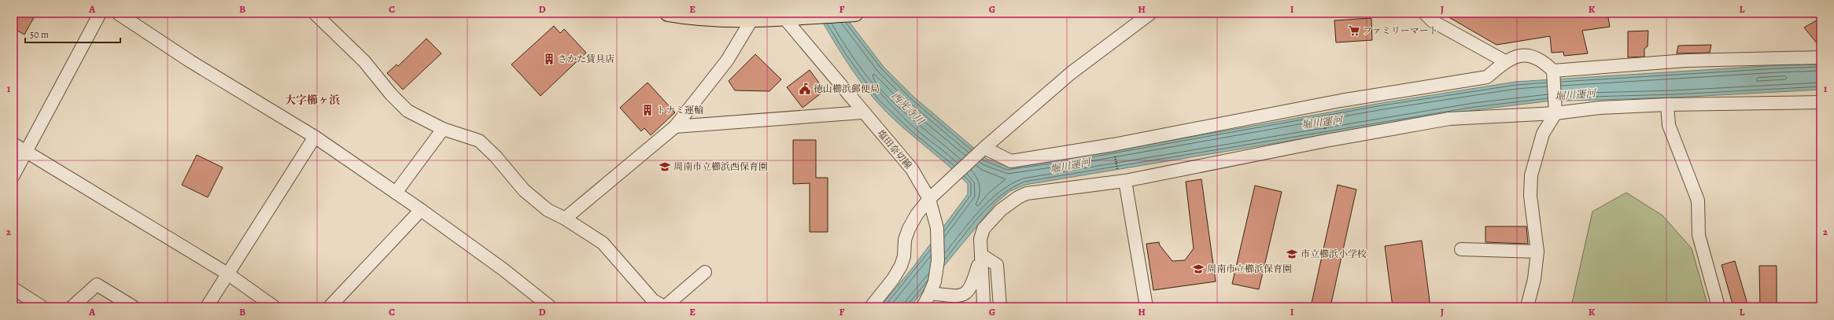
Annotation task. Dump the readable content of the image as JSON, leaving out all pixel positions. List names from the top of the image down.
{
  "streets": {
    "street": ["塩田奈切線"]
  },
  "districts": ["大字櫛ヶ浜"],
  "water": ["堀川運河", "西光寺川"],
  "places": {
    "supermarket": ["ファミリーマート"],
    "building": ["さかた賃具店", "トナミ運輸"],
    "public building": ["徳山櫛浜郵便局"],
    "school or university": ["周南市立櫛浜西保育園", "市立櫛浜小学校", "周南市立櫛浜保育園"]
  },
  "scale_bar": "50 m",
  "grid": {
    "columns": [
      "A",
      "B",
      "C",
      "D",
      "E",
      "F",
      "G",
      "H",
      "I",
      "J",
      "K",
      "L"
    ],
    "rows": ["1", "2"]
  }
}
